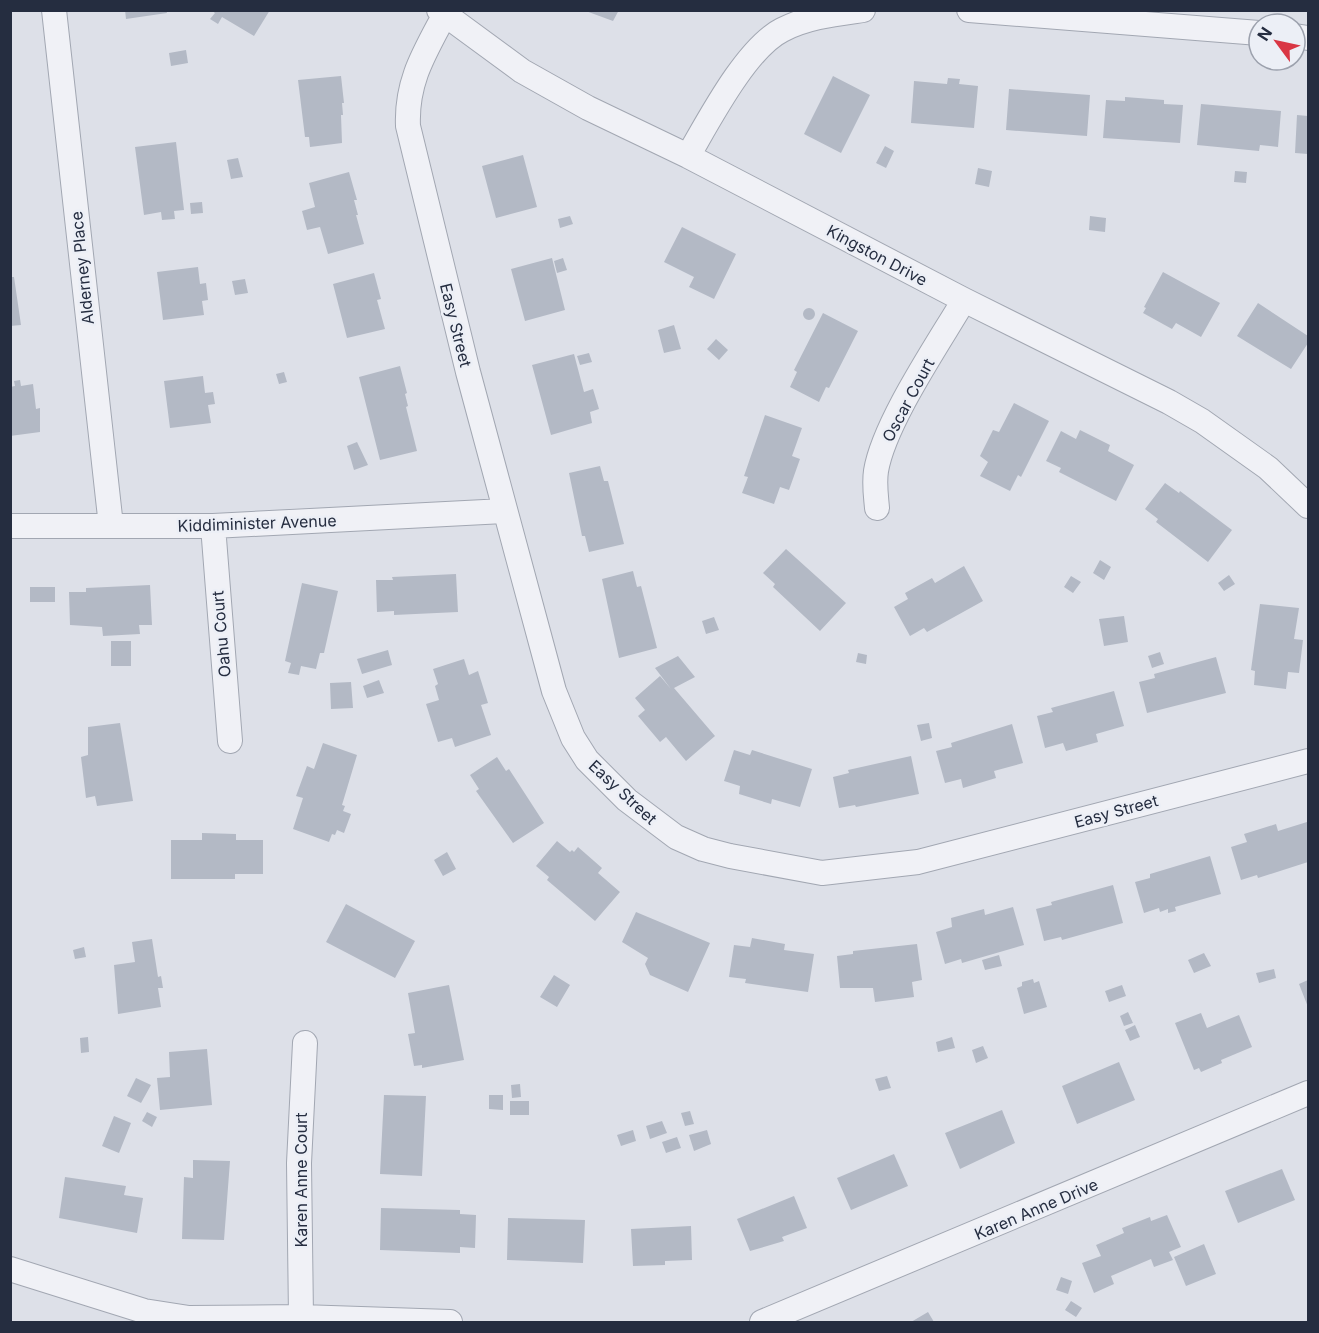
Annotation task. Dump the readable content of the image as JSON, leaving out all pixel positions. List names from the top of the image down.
{
  "streets": {
    "street": [
      "Kingston Drive",
      "Alderney Place",
      "Easy Street",
      "Oscar Court",
      "Kiddiminister Avenue",
      "Oahu Court",
      "Karen Anne Court",
      "Karen Anne Drive"
    ]
  },
  "crossings": [
    ["Kingston Drive", "Easy Street"],
    ["Kingston Drive", "Oscar Court"],
    ["Alderney Place", "Kiddiminister Avenue"],
    ["Easy Street", "Kiddiminister Avenue"],
    ["Kiddiminister Avenue", "Oahu Court"]
  ],
  "north": "top left"
}
